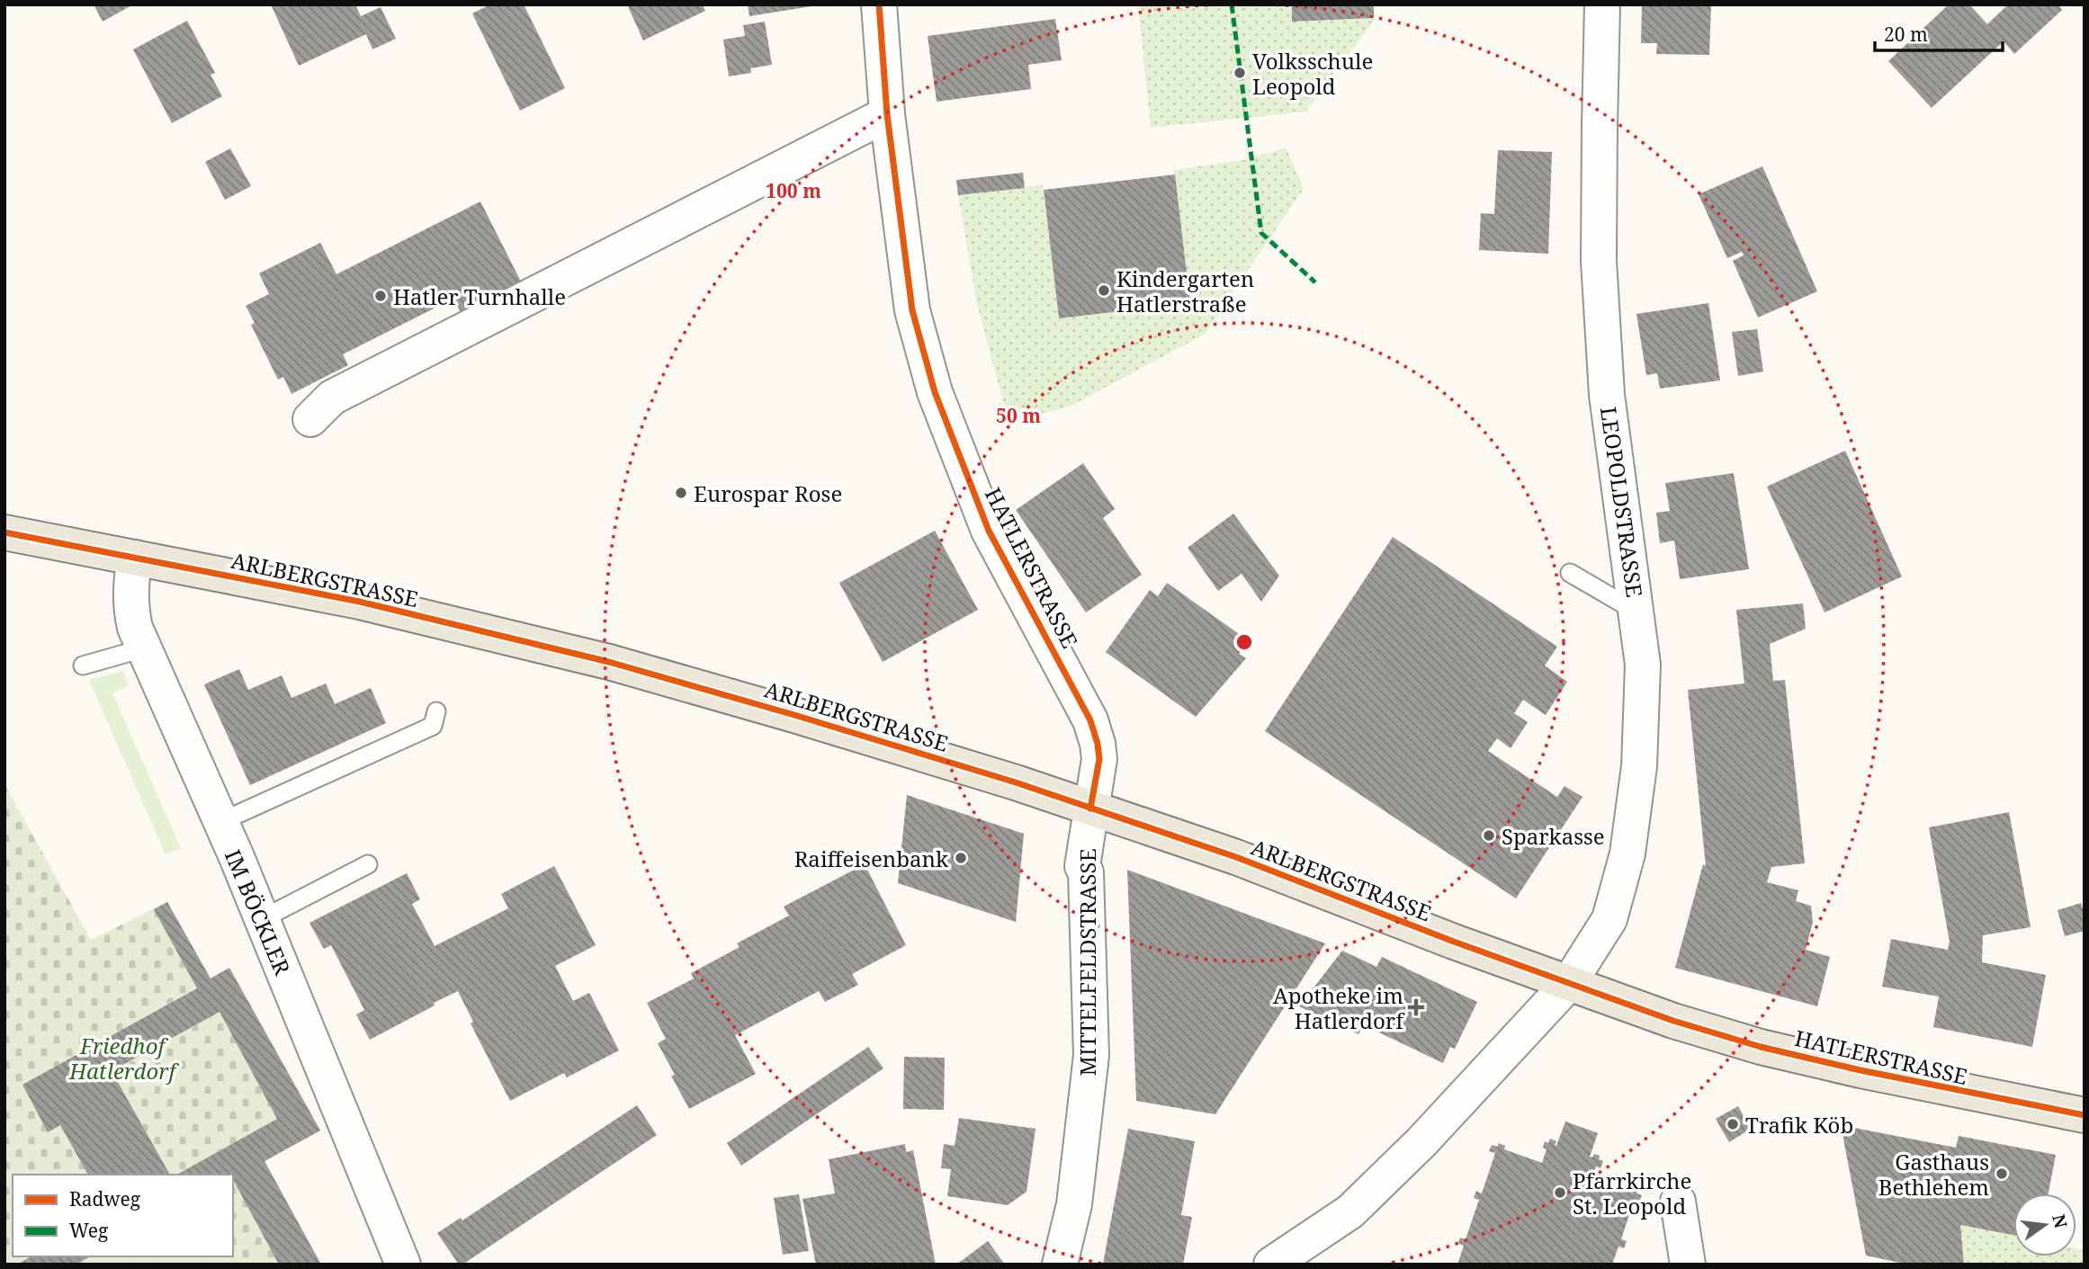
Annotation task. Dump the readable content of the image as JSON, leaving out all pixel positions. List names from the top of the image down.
{
  "streets": {
    "main road": ["HATLERSTRASSE", "ARLBERGSTRASSE"],
    "street": ["LEOPOLDSTRASSE", "IM BÖCKLER", "MITTELFELDSTRASSE"]
  },
  "crossings": [
    ["LEOPOLDSTRASSE", "ARLBERGSTRASSE"],
    ["HATLERSTRASSE", "ARLBERGSTRASSE"],
    ["HATLERSTRASSE", "MITTELFELDSTRASSE"],
    ["ARLBERGSTRASSE", "IM BÖCKLER"],
    ["ARLBERGSTRASSE", "MITTELFELDSTRASSE"]
  ],
  "parks": ["Friedhof Hatlerdorf"],
  "places": {
    "other": [
      "Volksschule Leopold",
      "Kindergarten Hatlerstraße",
      "Hatler Turnhalle",
      "Eurospar Rose",
      "Sparkasse",
      "Raiffeisenbank",
      "Trafik Köb",
      "Gasthaus Bethlehem",
      "Pfarrkirche St. Leopold"
    ],
    "health": ["Apotheke im Hatlerdorf"]
  },
  "legend": ["Radweg", "Weg"],
  "scale_bar": "20 m",
  "north": "right",
  "rings": ["100 m", "50 m"]
}
